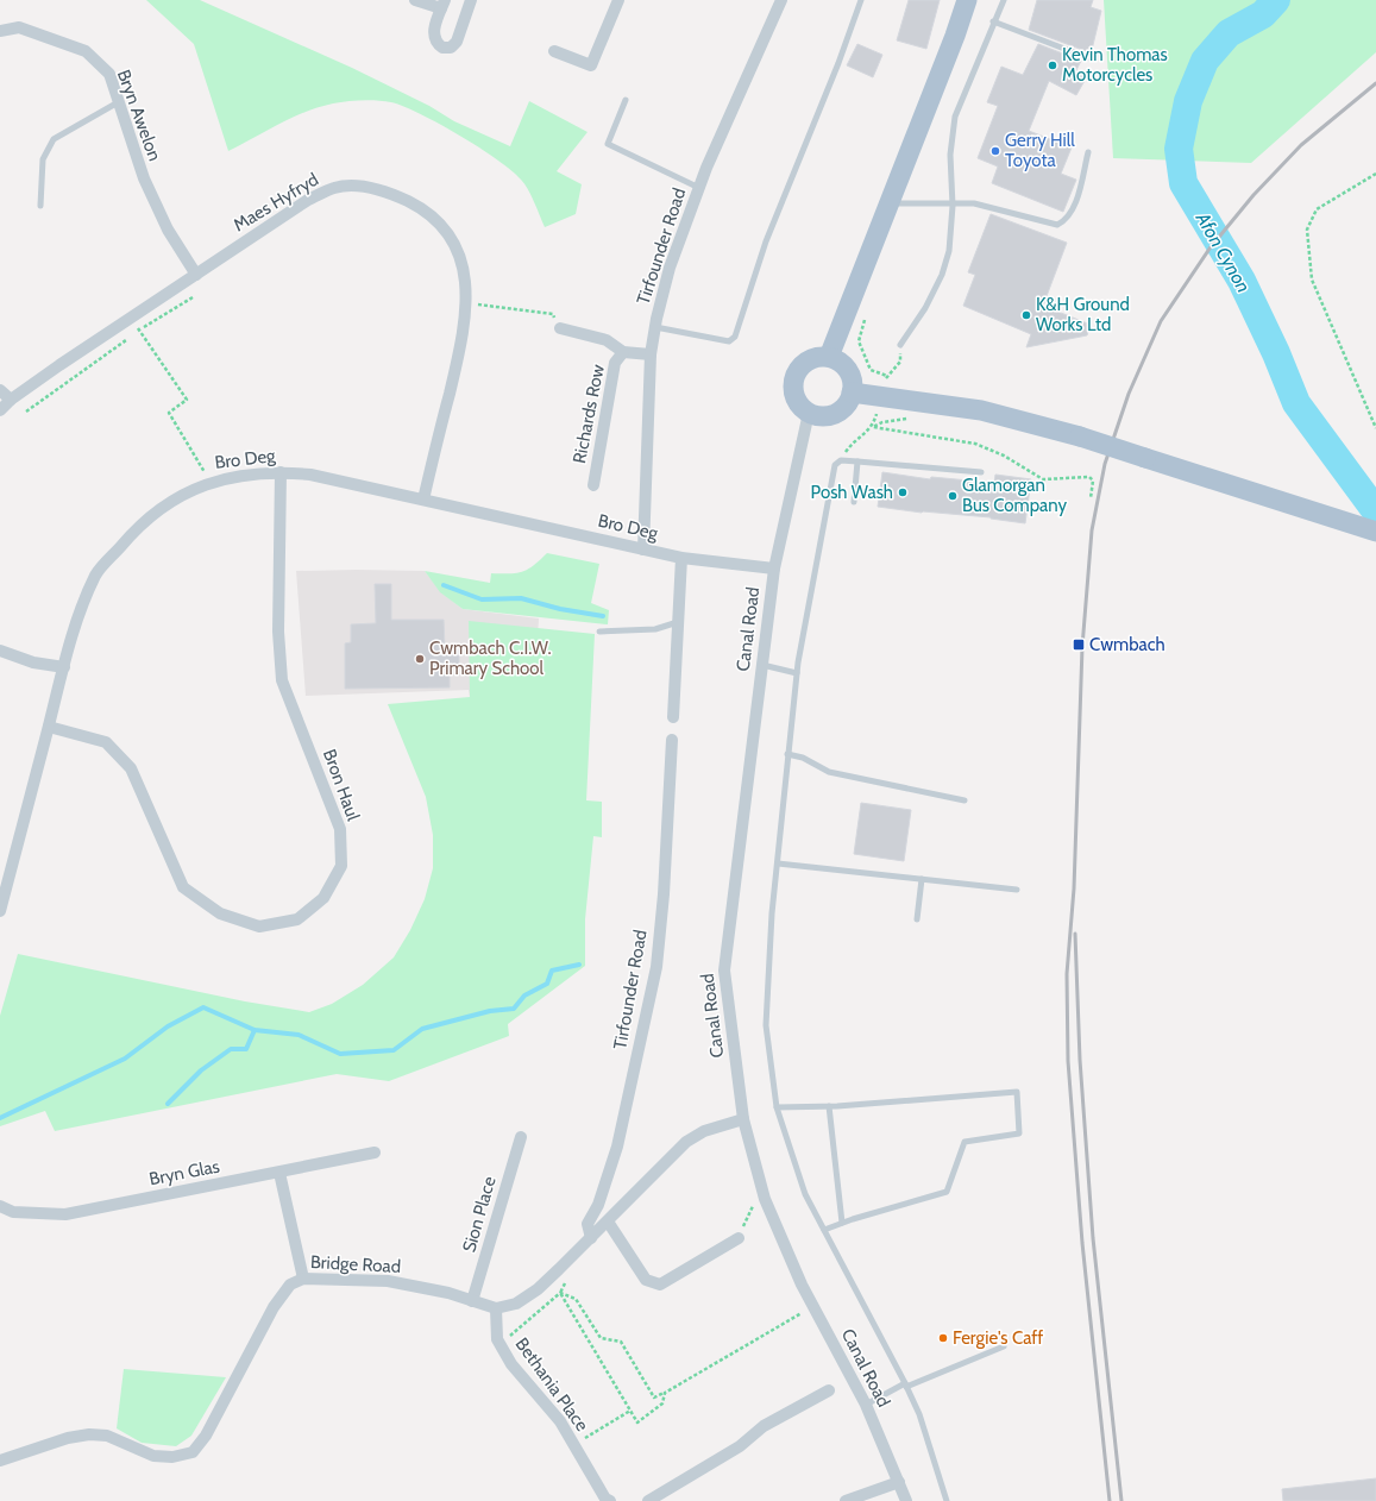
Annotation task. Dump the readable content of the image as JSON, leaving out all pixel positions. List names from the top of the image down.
{
  "streets": {
    "street": [
      "Bryn Awelon",
      "Maes Hyfryd",
      "Tirfounder Road",
      "Richards Row",
      "Bro Deg",
      "Canal Road",
      "Bron Haul",
      "Bryn Glas",
      "Sion Place",
      "Bridge Road",
      "Bethania Place"
    ]
  },
  "crossings": [
    ["Bryn Awelon", "Maes Hyfryd"],
    ["Maes Hyfryd", "Bro Deg"],
    ["Tirfounder Road", "Bro Deg"],
    ["Bro Deg", "Canal Road"],
    ["Bro Deg", "Bron Haul"],
    ["Sion Place", "Bridge Road"],
    ["Bridge Road", "Bethania Place"]
  ],
  "water": ["Afon Cynon"],
  "places": {
    "other": [
      "Kevin Thomas Motorcycles",
      "Gerry Hill Toyota",
      "K&H Ground Works Ltd",
      "Posh Wash",
      "Glamorgan Bus Company",
      "Cwmbach C.I.W. Primary School",
      "Fergie's Caff"
    ],
    "transit": ["Cwmbach"]
  }
}
